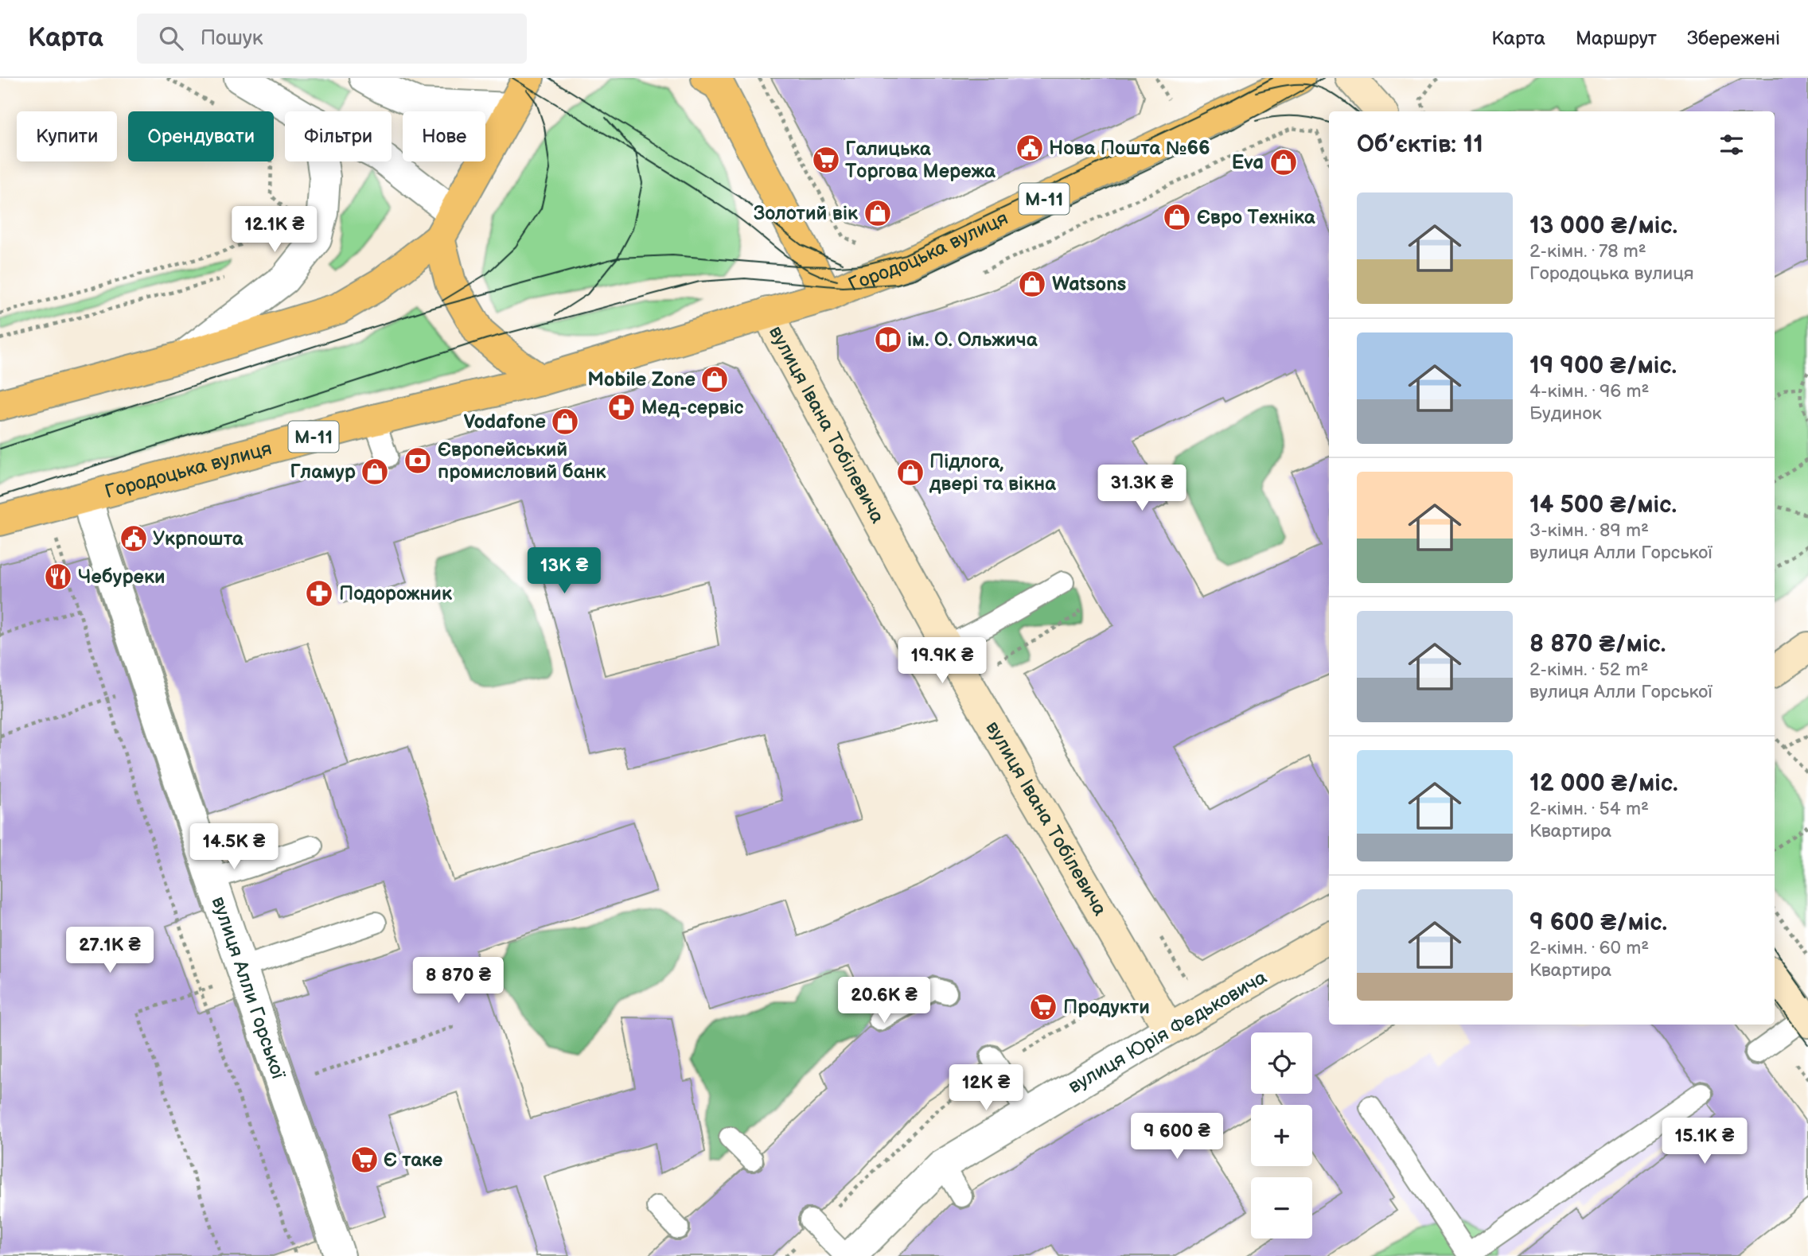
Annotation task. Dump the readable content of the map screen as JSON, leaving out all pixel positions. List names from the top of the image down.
{
  "streets": {
    "main road": [
      "М-11",
      "Городоцька вулиця",
      "вулиця Івана Тобілевича",
      "вулиця Юрія Федьковича"
    ],
    "street": ["вулиця Алли Горської"]
  },
  "crossings": [
    ["М-11", "Городоцька вулиця"],
    ["М-11", "вулиця Івана Тобілевича"],
    ["Городоцька вулиця", "вулиця Алли Горської"],
    ["вулиця Івана Тобілевича", "вулиця Юрія Федьковича"]
  ],
  "places": {
    "public building": ["Нова Пошта №66", "Укрпошта"],
    "supermarket": ["Галицька Торгова Мережа", "Продукти", "Є таке"],
    "shop": [
      "Eva",
      "Золотий вік",
      "Євро Техніка",
      "Watsons",
      "Mobile Zone",
      "Vodafone",
      "Гламур",
      "Підлога, двері та вікна"
    ],
    "library": ["ім. О. Ольжича"],
    "pharmacy": ["Мед-сервіс", "Подорожник"],
    "bank": ["Європейський промисловий банк"],
    "restaurant": ["Чебуреки"]
  },
  "page": {
    "header": "Карта",
    "search": "Пошук",
    "nav": ["Карта", "Маршрут", "Збережені"],
    "chip": [
      "Купити",
      "Орендувати",
      "Фільтри",
      "Нове"
    ],
    "heading": "Об’єктів: 11",
    "list": [
      {
        "name": "13 000 ₴/міс.",
        "note": "2-кімн. · 78 m² · Городоцька вулиця"
      },
      {
        "name": "19 900 ₴/міс.",
        "note": "4-кімн. · 96 m² · Будинок"
      },
      {
        "name": "14 500 ₴/міс.",
        "note": "3-кімн. · 89 m² · вулиця Алли Горської"
      },
      {
        "name": "8 870 ₴/міс.",
        "note": "2-кімн. · 52 m² · вулиця Алли Горської"
      },
      {
        "name": "12 000 ₴/міс.",
        "note": "2-кімн. · 54 m² · Квартира"
      },
      {
        "name": "9 600 ₴/міс.",
        "note": "2-кімн. · 60 m² · Квартира"
      }
    ],
    "price": [
      "12.1K ₴",
      "31.3K ₴",
      "13K ₴",
      "19.9K ₴",
      "14.5K ₴",
      "27.1K ₴",
      "8 870 ₴",
      "20.6K ₴",
      "12K ₴",
      "9 600 ₴",
      "15.1K ₴"
    ],
    "map_buttons": ["+", "−"]
  }
}
